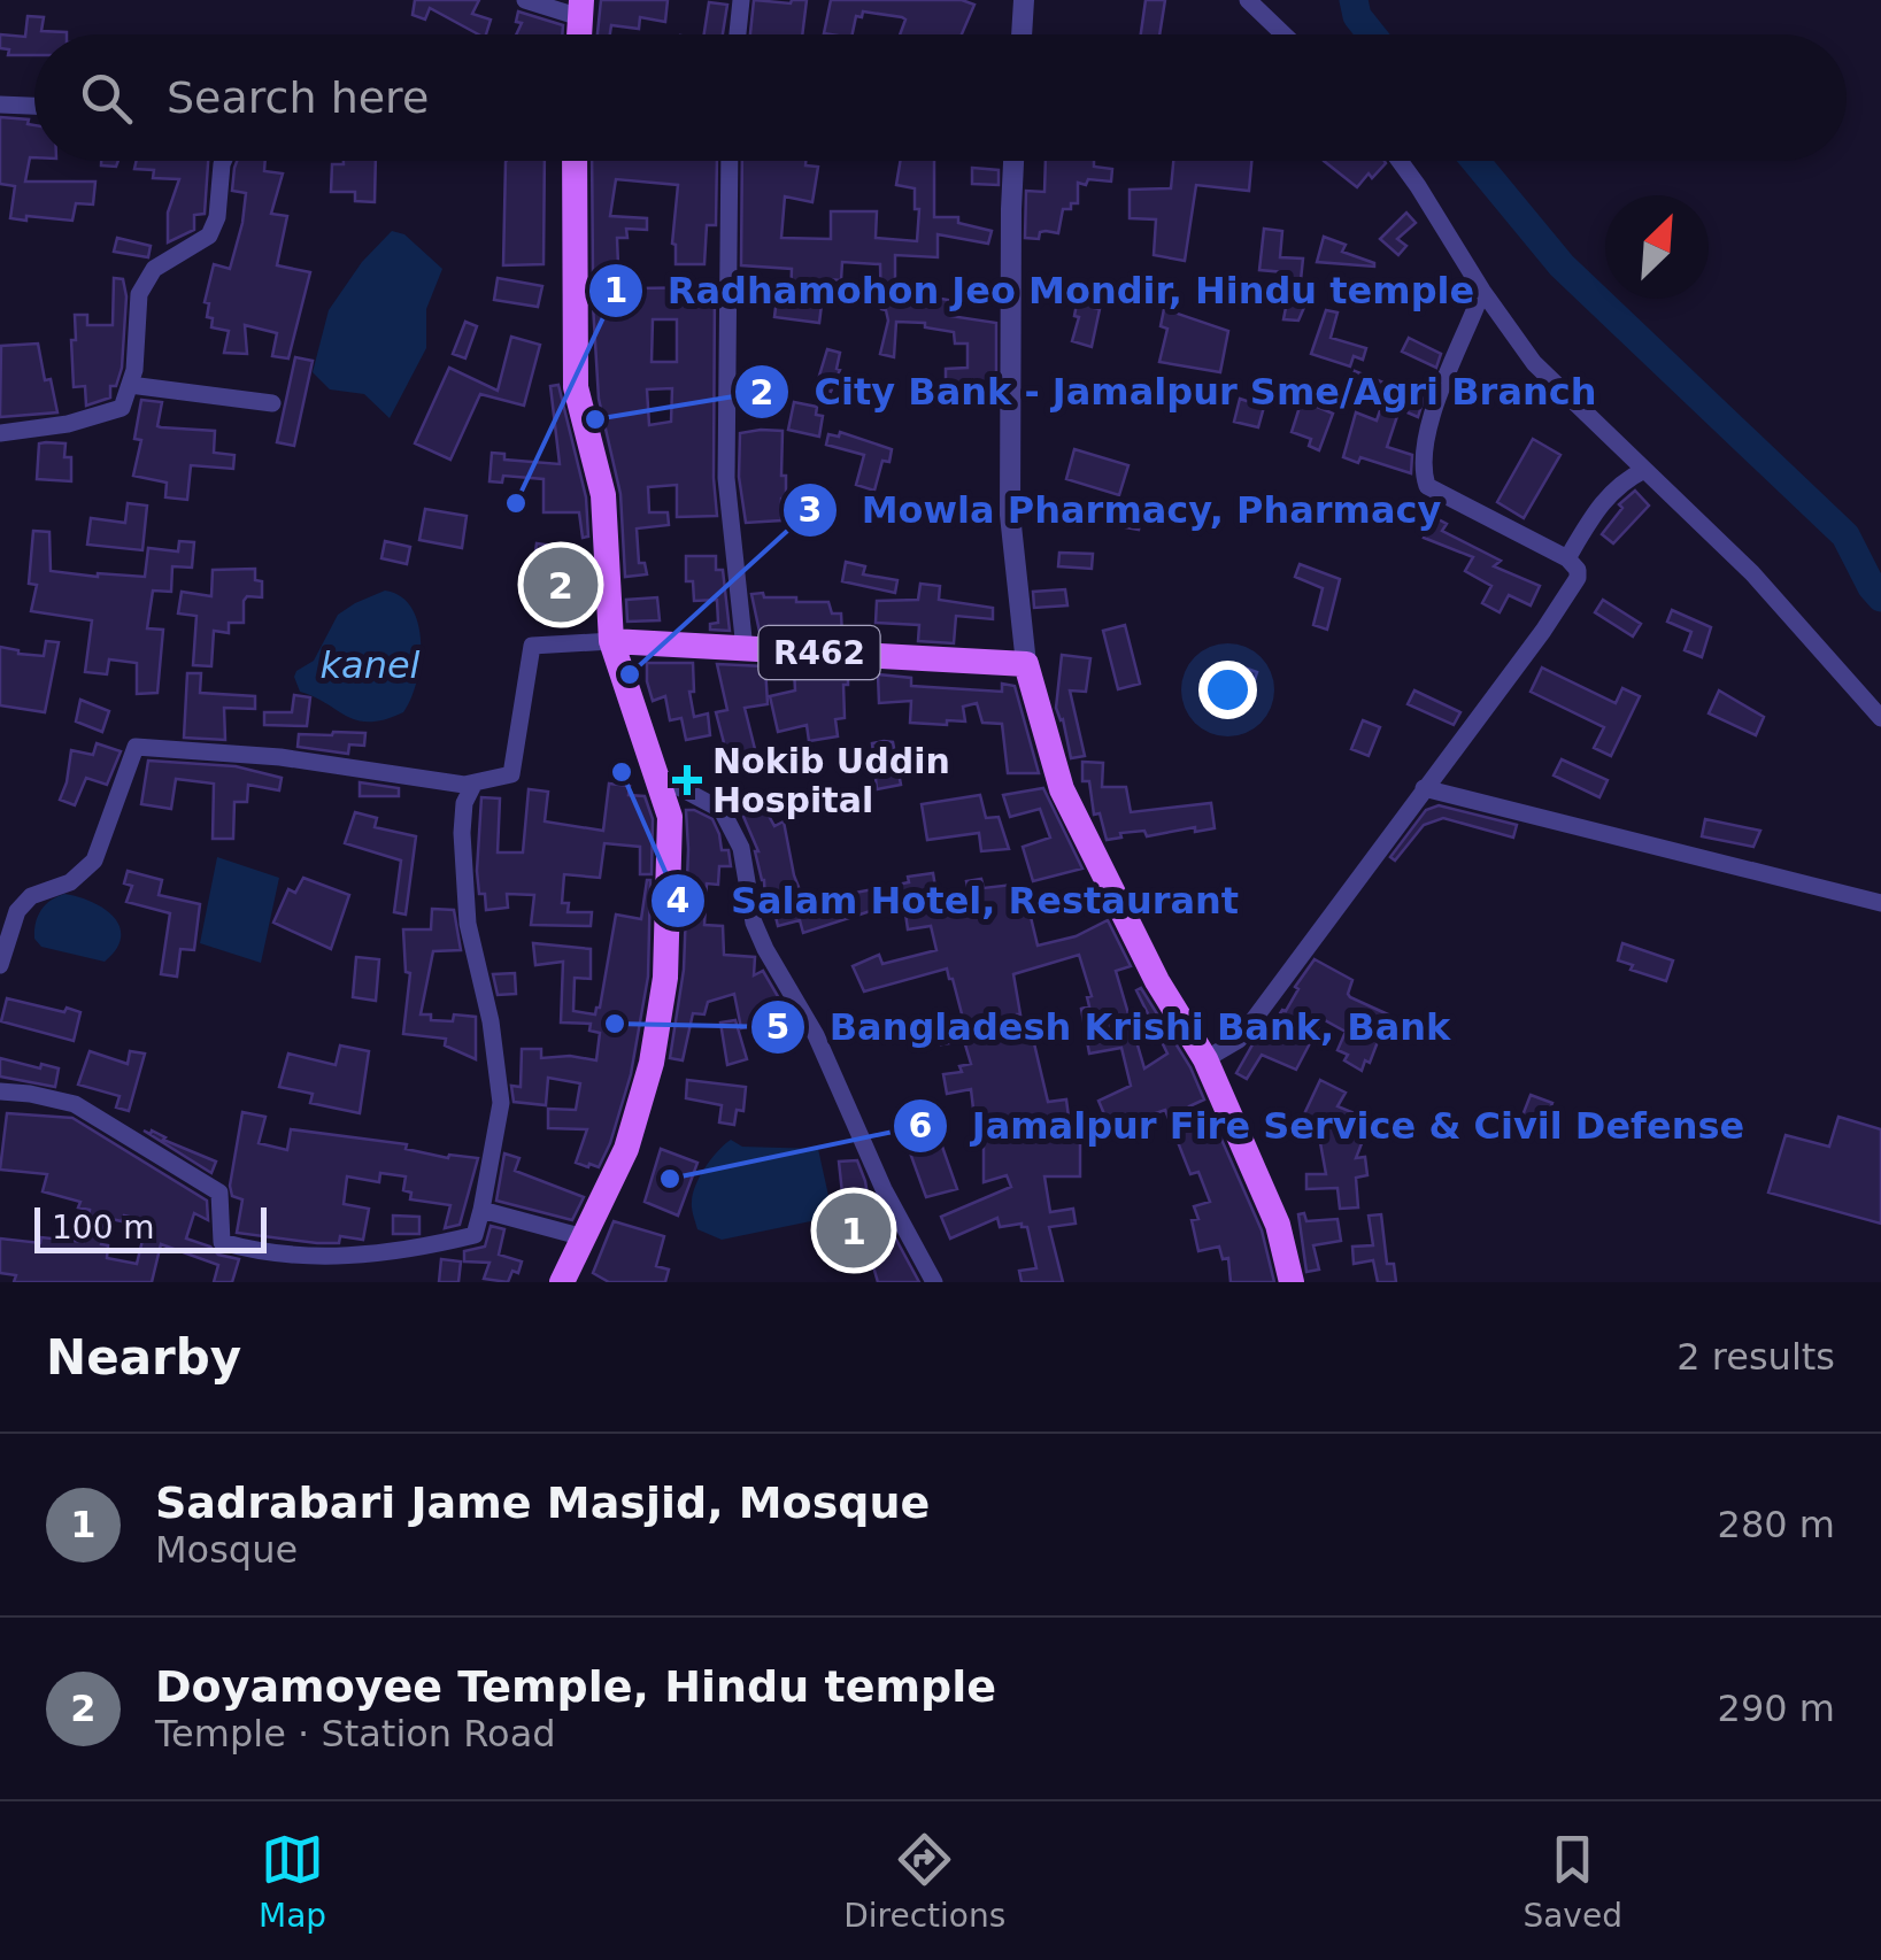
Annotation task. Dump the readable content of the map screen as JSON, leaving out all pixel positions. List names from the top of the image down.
{
  "streets": {
    "main road": ["R462"]
  },
  "water": ["kanel"],
  "places": {
    "other": [
      "City Bank - Jamalpur Sme/Agri Branch",
      "Radhamohon Jeo Mondir, Hindu temple",
      "Mowla Pharmacy, Pharmacy",
      "Salam Hotel, Restaurant",
      "Bangladesh Krishi Bank, Bank",
      "Jamalpur Fire Service & Civil Defense"
    ],
    "health": ["Nokib Uddin Hospital"]
  },
  "scale_bar": "100 m",
  "north": "top right",
  "page": {
    "search": "Search here",
    "pins": ["2", "1"],
    "scale": "100 m",
    "heading": ["Nearby", "2 results"],
    "list": [
      {
        "mark": "1",
        "name": "Sadrabari Jame Masjid, Mosque",
        "note": "Mosque",
        "value": "280 m"
      },
      {
        "mark": "2",
        "name": "Doyamoyee Temple, Hindu temple",
        "note": "Temple · Station Road",
        "value": "290 m"
      }
    ],
    "nav": ["Map", "Directions", "Saved"]
  }
}
